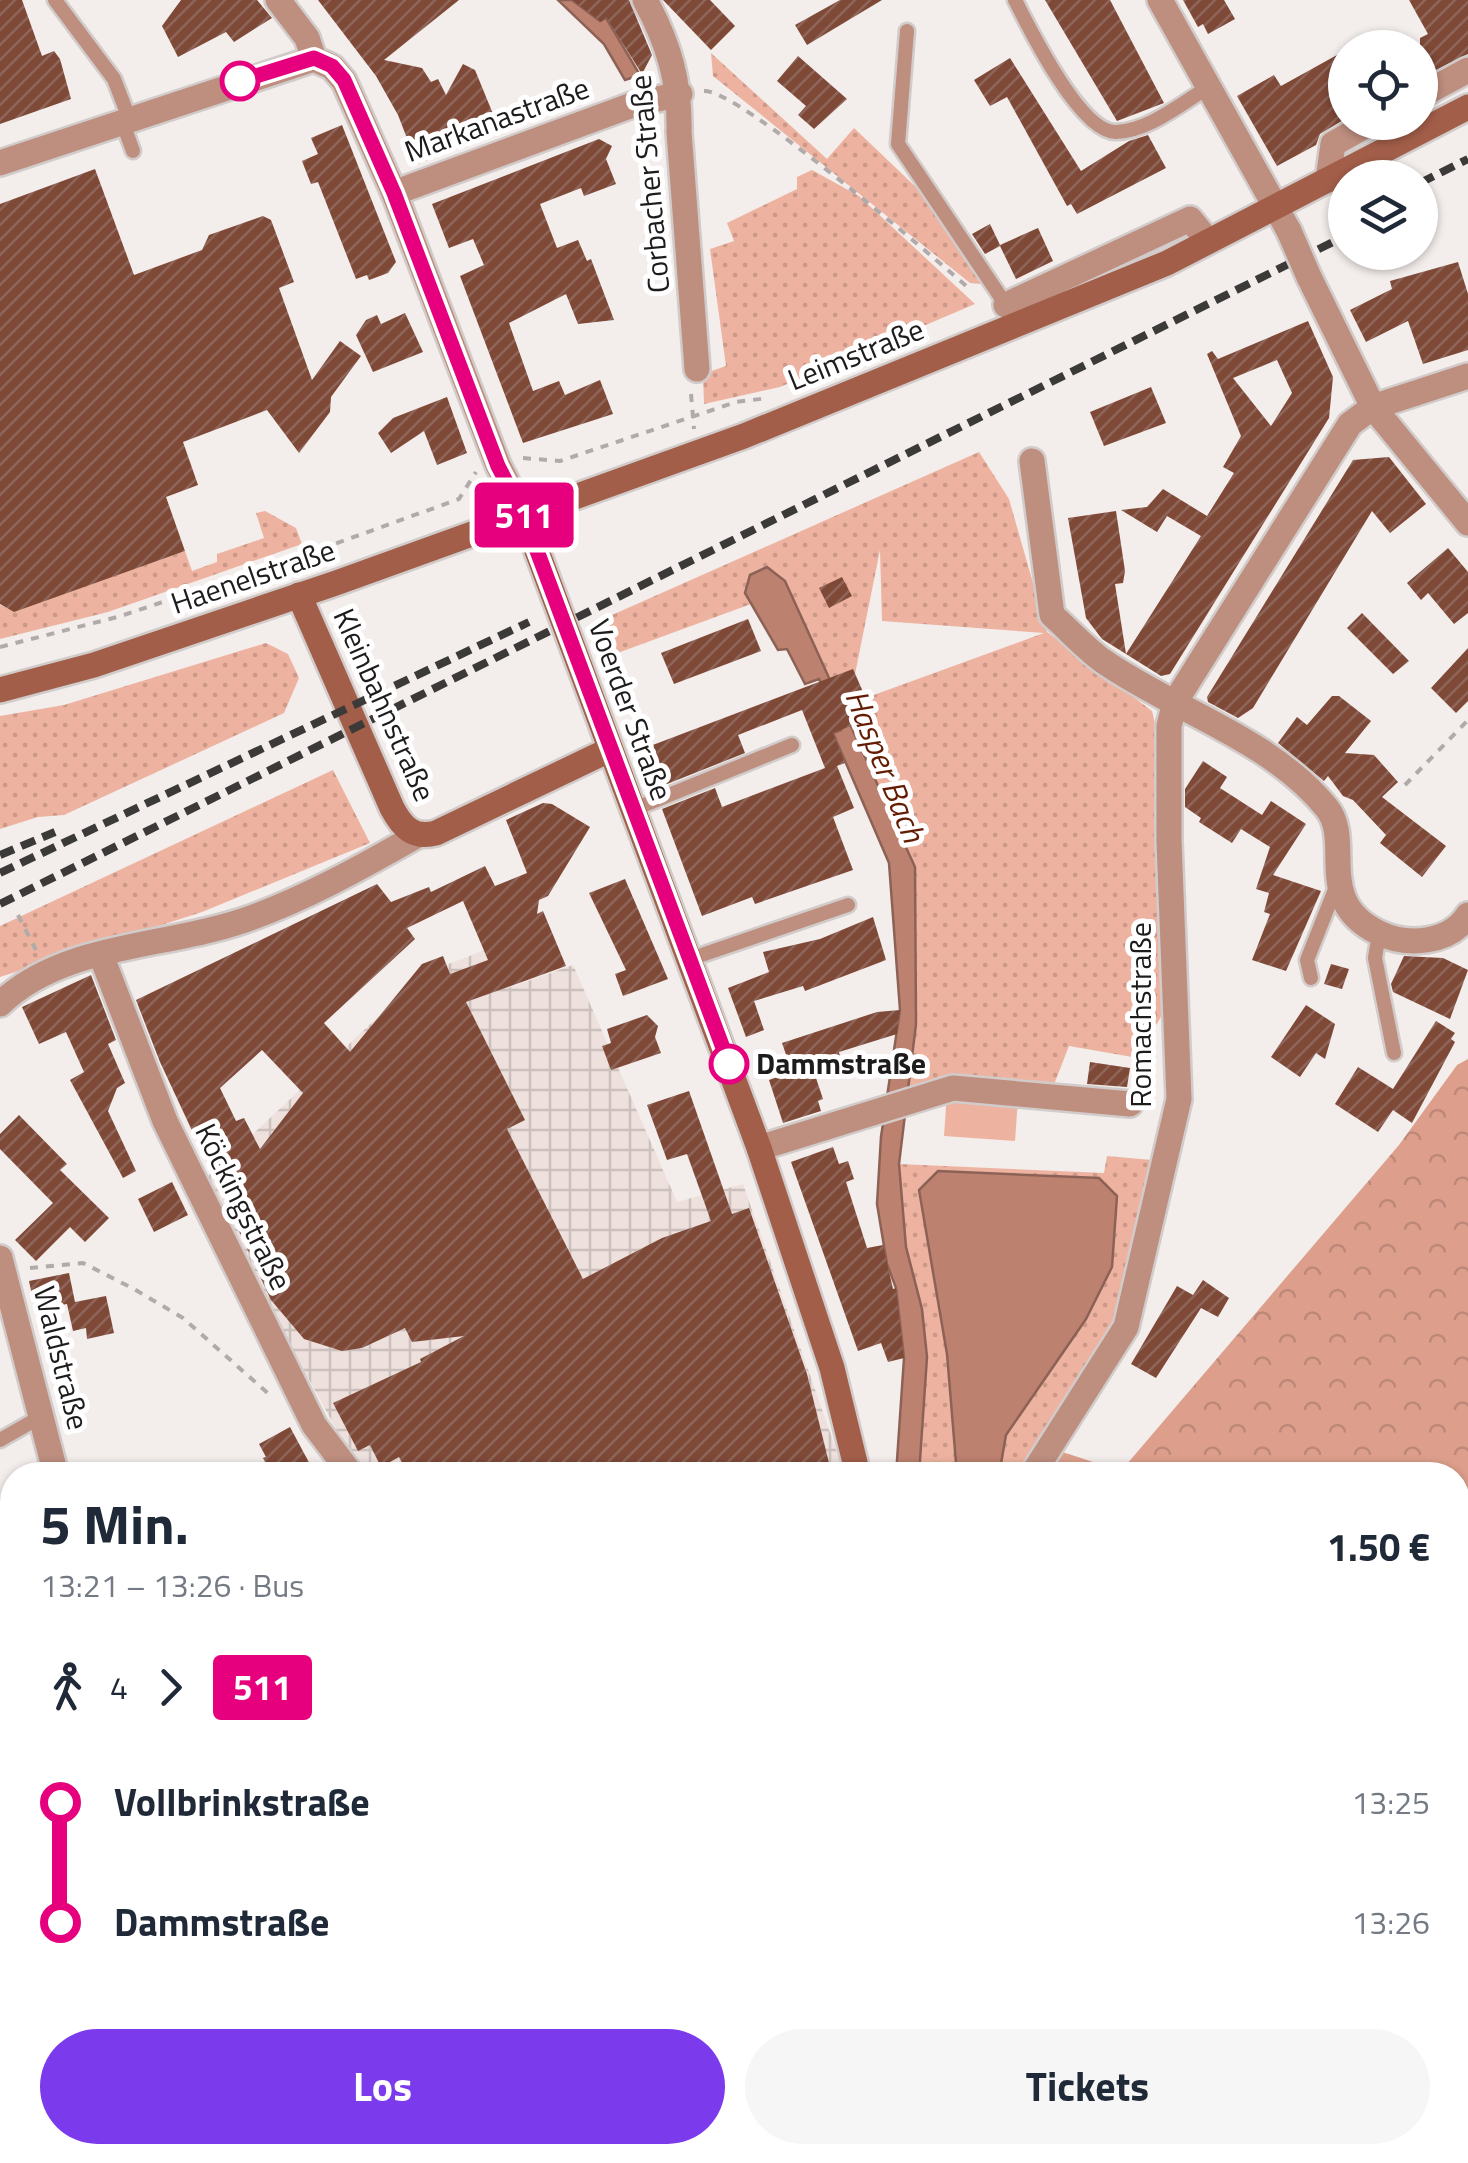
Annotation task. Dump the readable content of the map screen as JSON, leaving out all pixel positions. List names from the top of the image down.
{
  "streets": {
    "main road": [
      "Leimstraße",
      "Haenelstraße",
      "Kleinbahnstraße",
      "Voerder Straße"
    ],
    "street": [
      "Markanastraße",
      "Corbacher Straße",
      "Romachstraße",
      "Köckingstraße",
      "Waldstraße"
    ]
  },
  "crossings": [
    ["Markanastraße", "Corbacher Straße"],
    ["Markanastraße", "Voerder Straße"],
    ["Leimstraße", "Haenelstraße"],
    ["Leimstraße", "Voerder Straße"],
    ["Haenelstraße", "Kleinbahnstraße"],
    ["Haenelstraße", "Voerder Straße"],
    ["Voerder Straße", "Romachstraße"]
  ],
  "water": ["Hasper Bach"],
  "places": ["Dammstraße"],
  "lines": ["bus line 511"],
  "page": {
    "on_map": "511",
    "heading": ["5 Min.", "13:21 – 13:26 · Bus", "1.50 €"],
    "legs": ["4", "511"],
    "list": [
      {
        "name": "Vollbrinkstraße",
        "value": "13:25"
      },
      {
        "name": "Dammstraße",
        "value": "13:26"
      }
    ],
    "buttons": ["Los", "Tickets"]
  }
}
